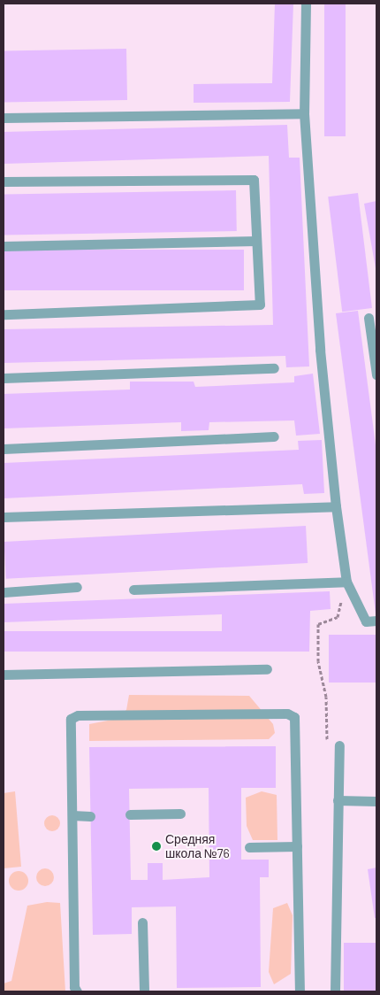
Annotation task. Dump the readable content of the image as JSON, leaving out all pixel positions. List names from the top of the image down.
{
  "places": ["Средняя школа №76"]
}
